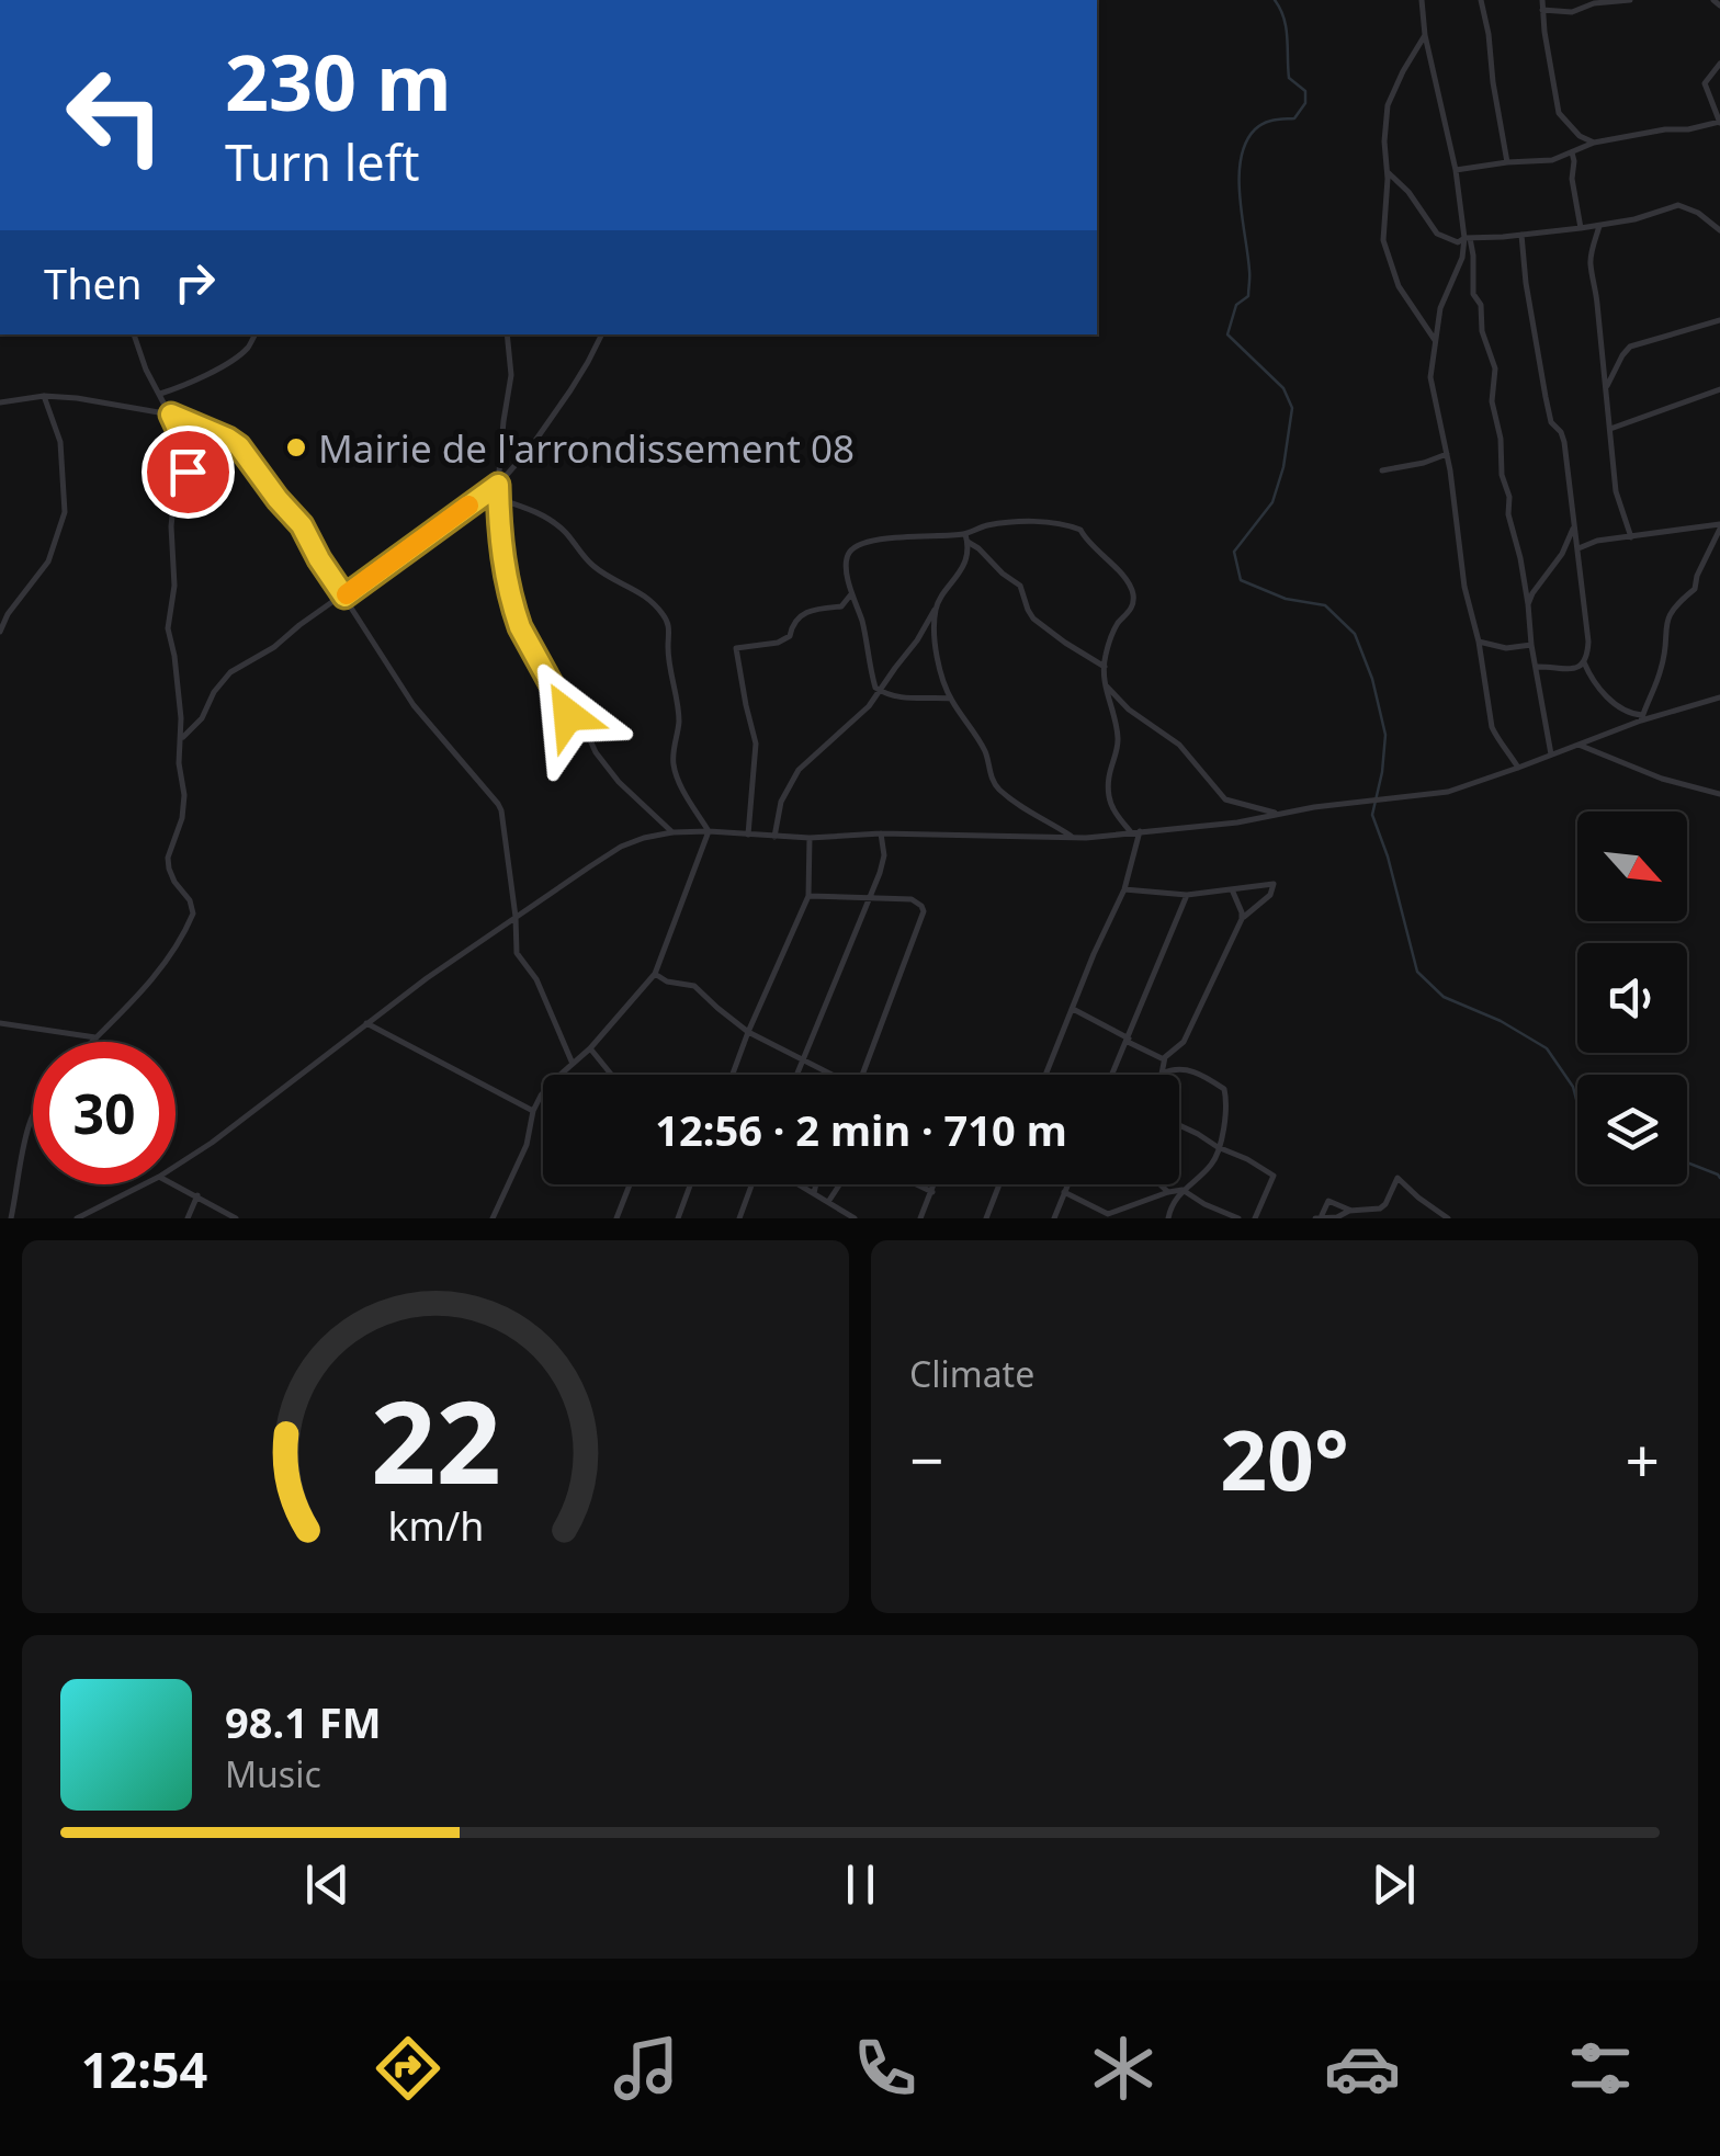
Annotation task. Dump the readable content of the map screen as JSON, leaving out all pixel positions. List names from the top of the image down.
{
  "places": ["Mairie de l'arrondissement 08"],
  "north": "bottom right",
  "page": {
    "turn": ["230 m", "Turn left"],
    "then": "Then",
    "limit": "30",
    "trip": "12:56 · 2 min · 710 m",
    "tile": "Climate",
    "heat": ["−", "20°", "+"],
    "song": ["98.1 FM", "Music"],
    "tabs": "12:54",
    "gauge": ["22", "km/h"]
  }
}
